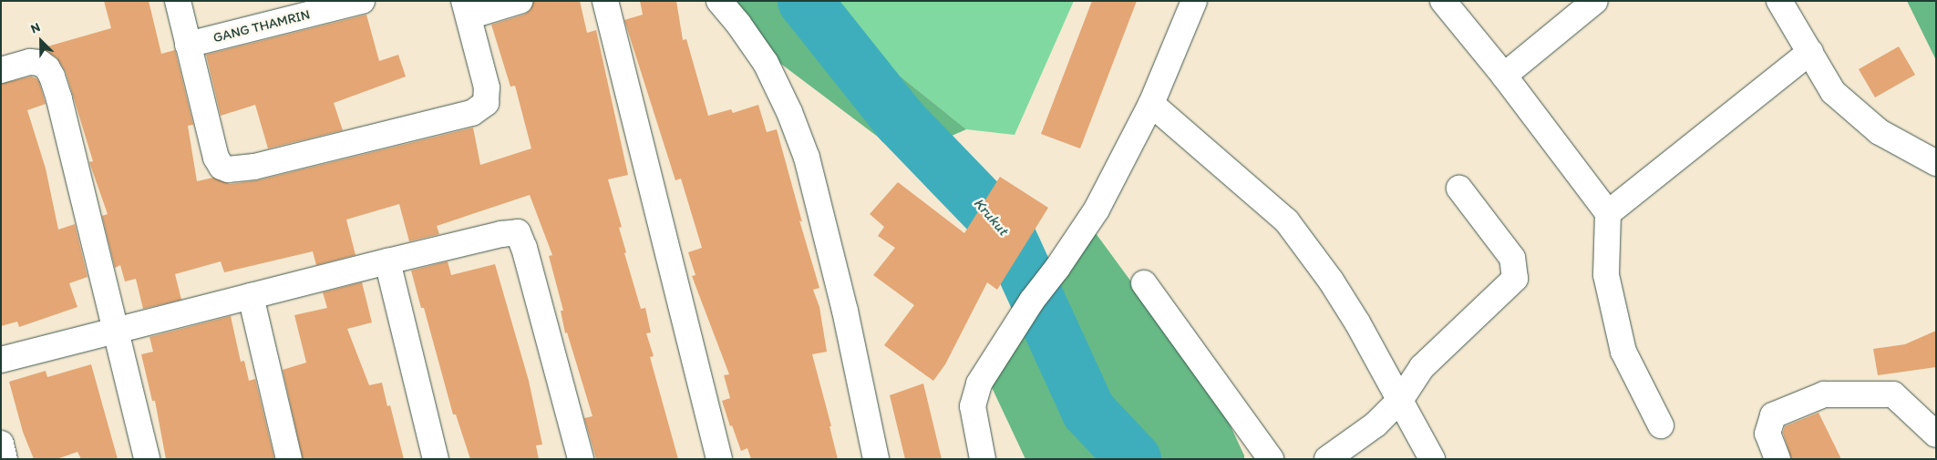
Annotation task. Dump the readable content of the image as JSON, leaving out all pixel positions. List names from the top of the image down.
{
  "streets": {
    "street": ["GANG THAMRIN"]
  },
  "water": ["Krukut"],
  "north": "top left"
}
